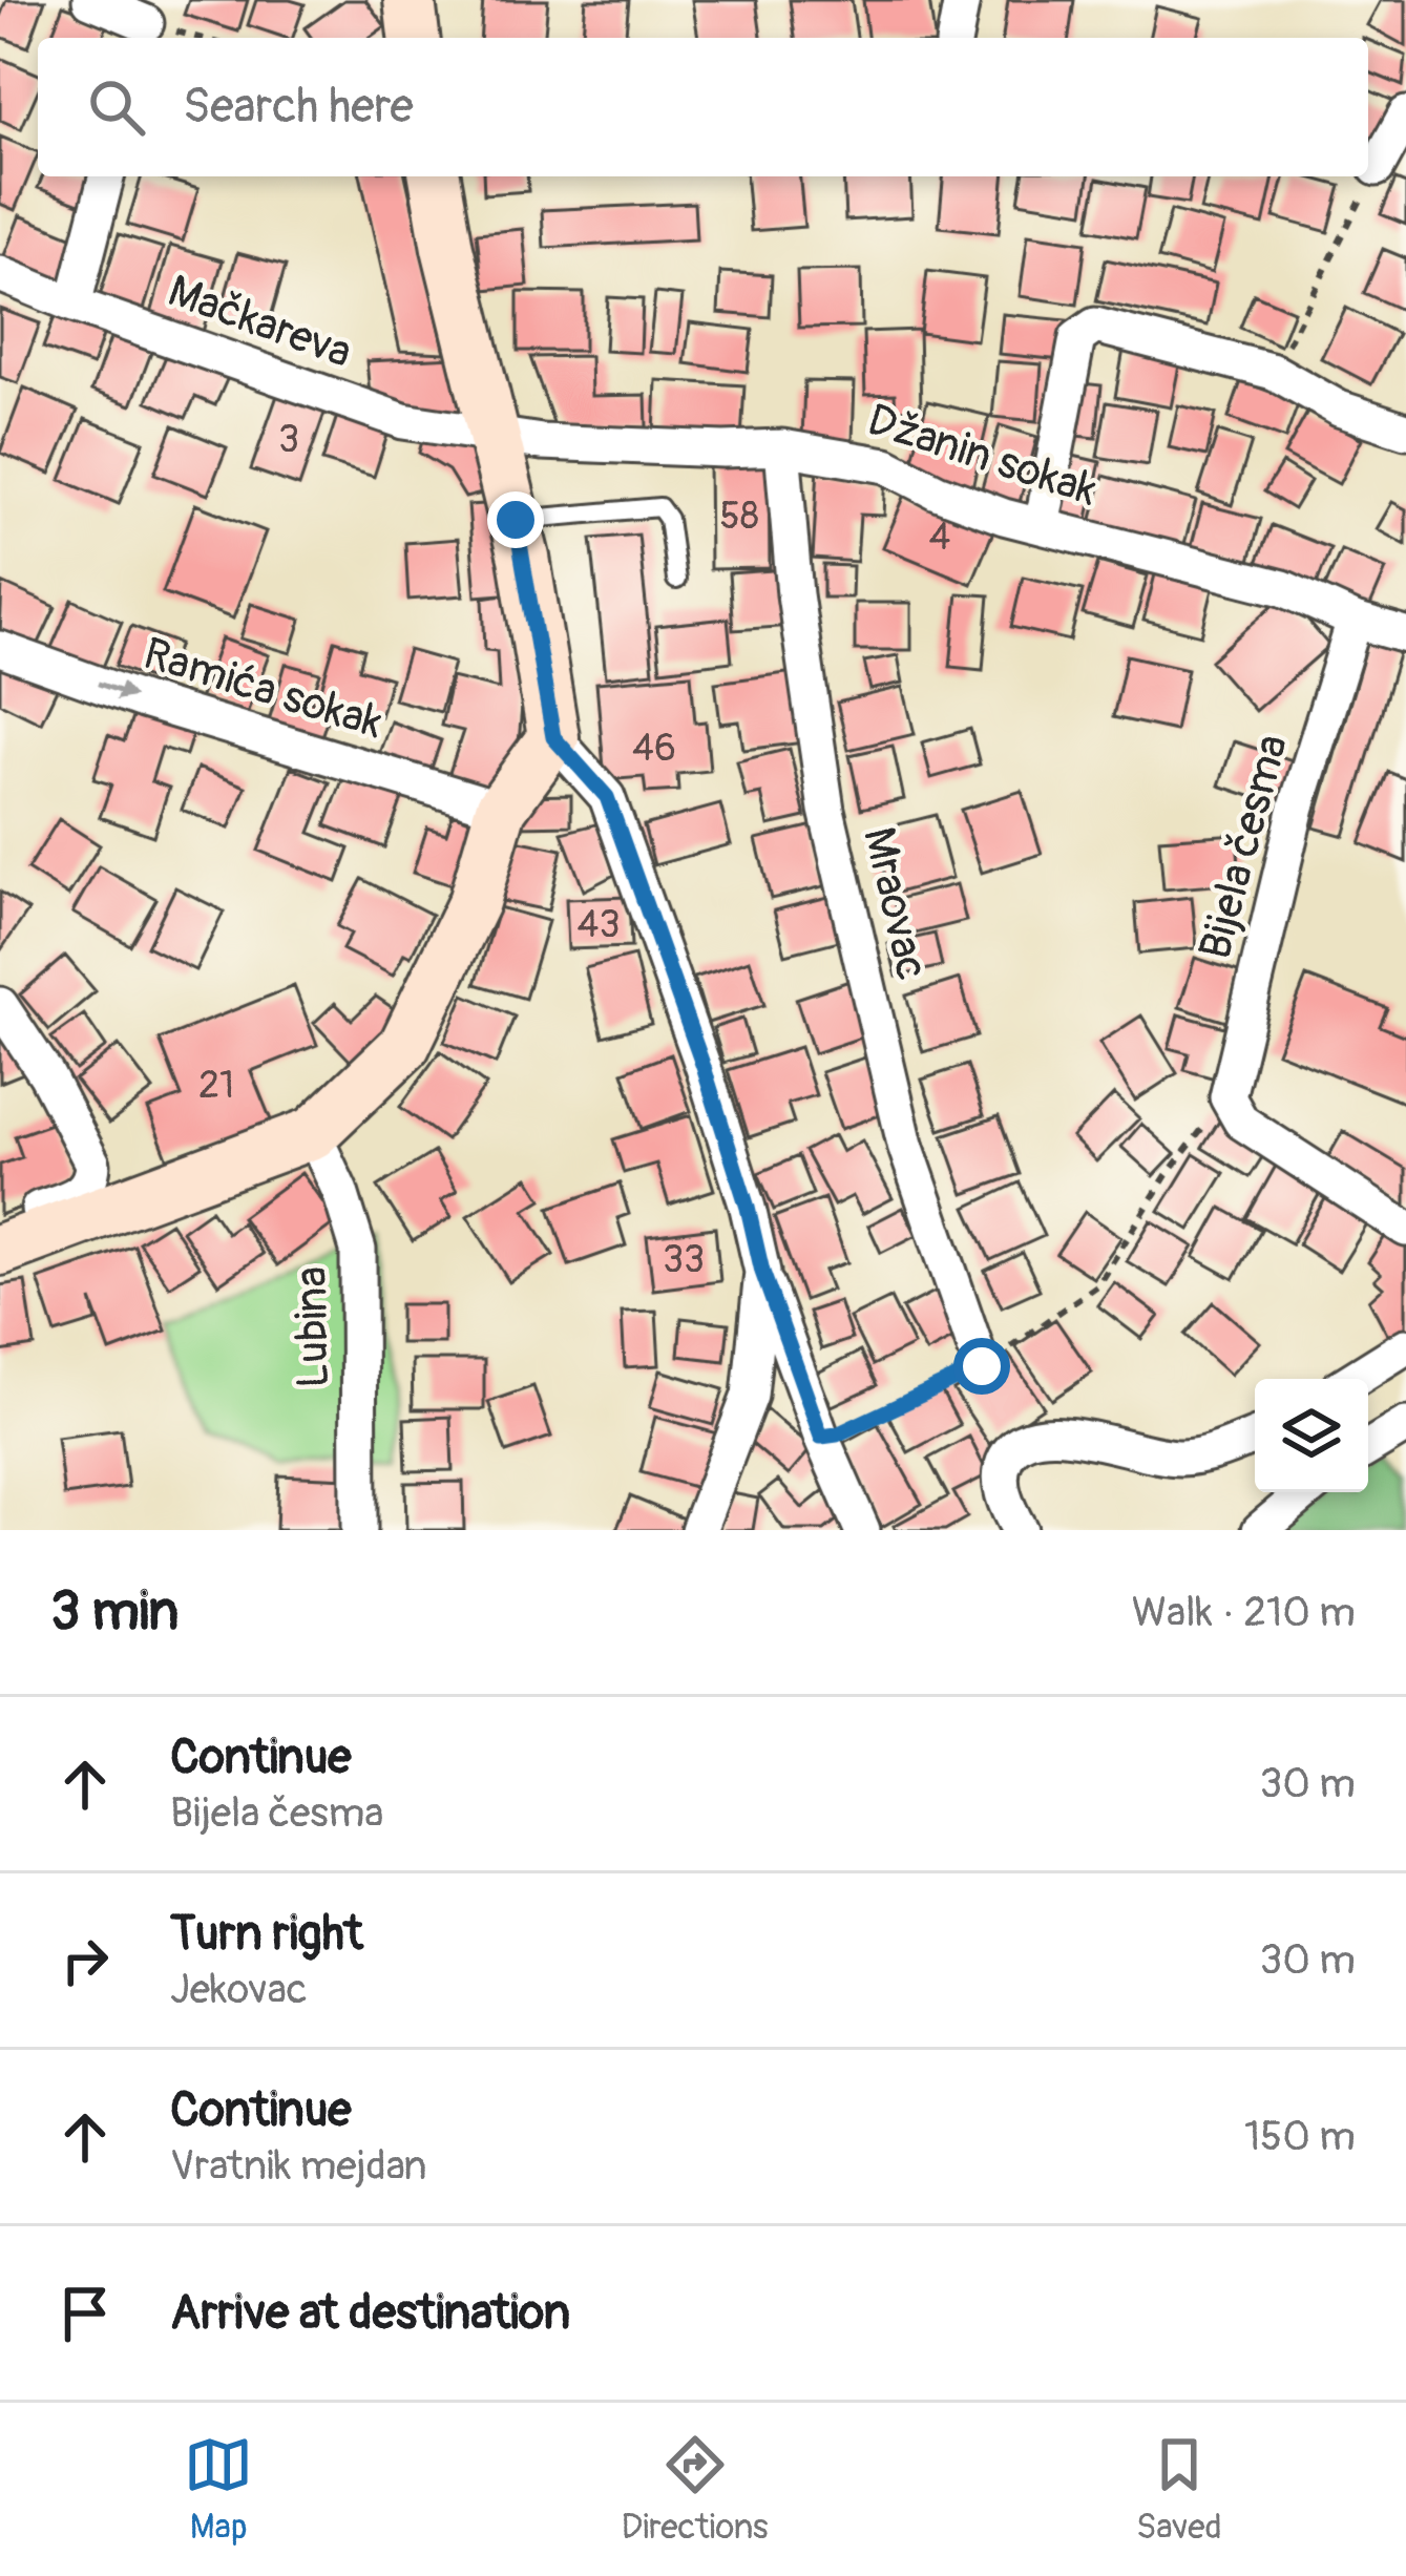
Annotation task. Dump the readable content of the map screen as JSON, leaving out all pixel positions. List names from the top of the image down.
{
  "streets": {
    "street": [
      "Mačkareva",
      "Džanin sokak",
      "Ramića sokak",
      "Bijela česma",
      "Mraovac",
      "Lubina"
    ]
  },
  "crossings": [
    ["Mačkareva", "Džanin sokak"],
    ["Džanin sokak", "Bijela česma"],
    ["Džanin sokak", "Mraovac"]
  ],
  "one_way": ["Ramića sokak"],
  "house_numbers": [
    "3",
    "58",
    "4",
    "46",
    "43",
    "21",
    "33"
  ],
  "page": {
    "search": "Search here",
    "heading": ["3 min", "Walk · 210 m"],
    "list": [
      ["Continue", "Bijela česma", "30 m"],
      ["Turn right", "Jekovac", "30 m"],
      ["Continue", "Vratnik mejdan", "150 m"],
      "Arrive at destination"
    ],
    "nav": ["Map", "Directions", "Saved"]
  }
}
